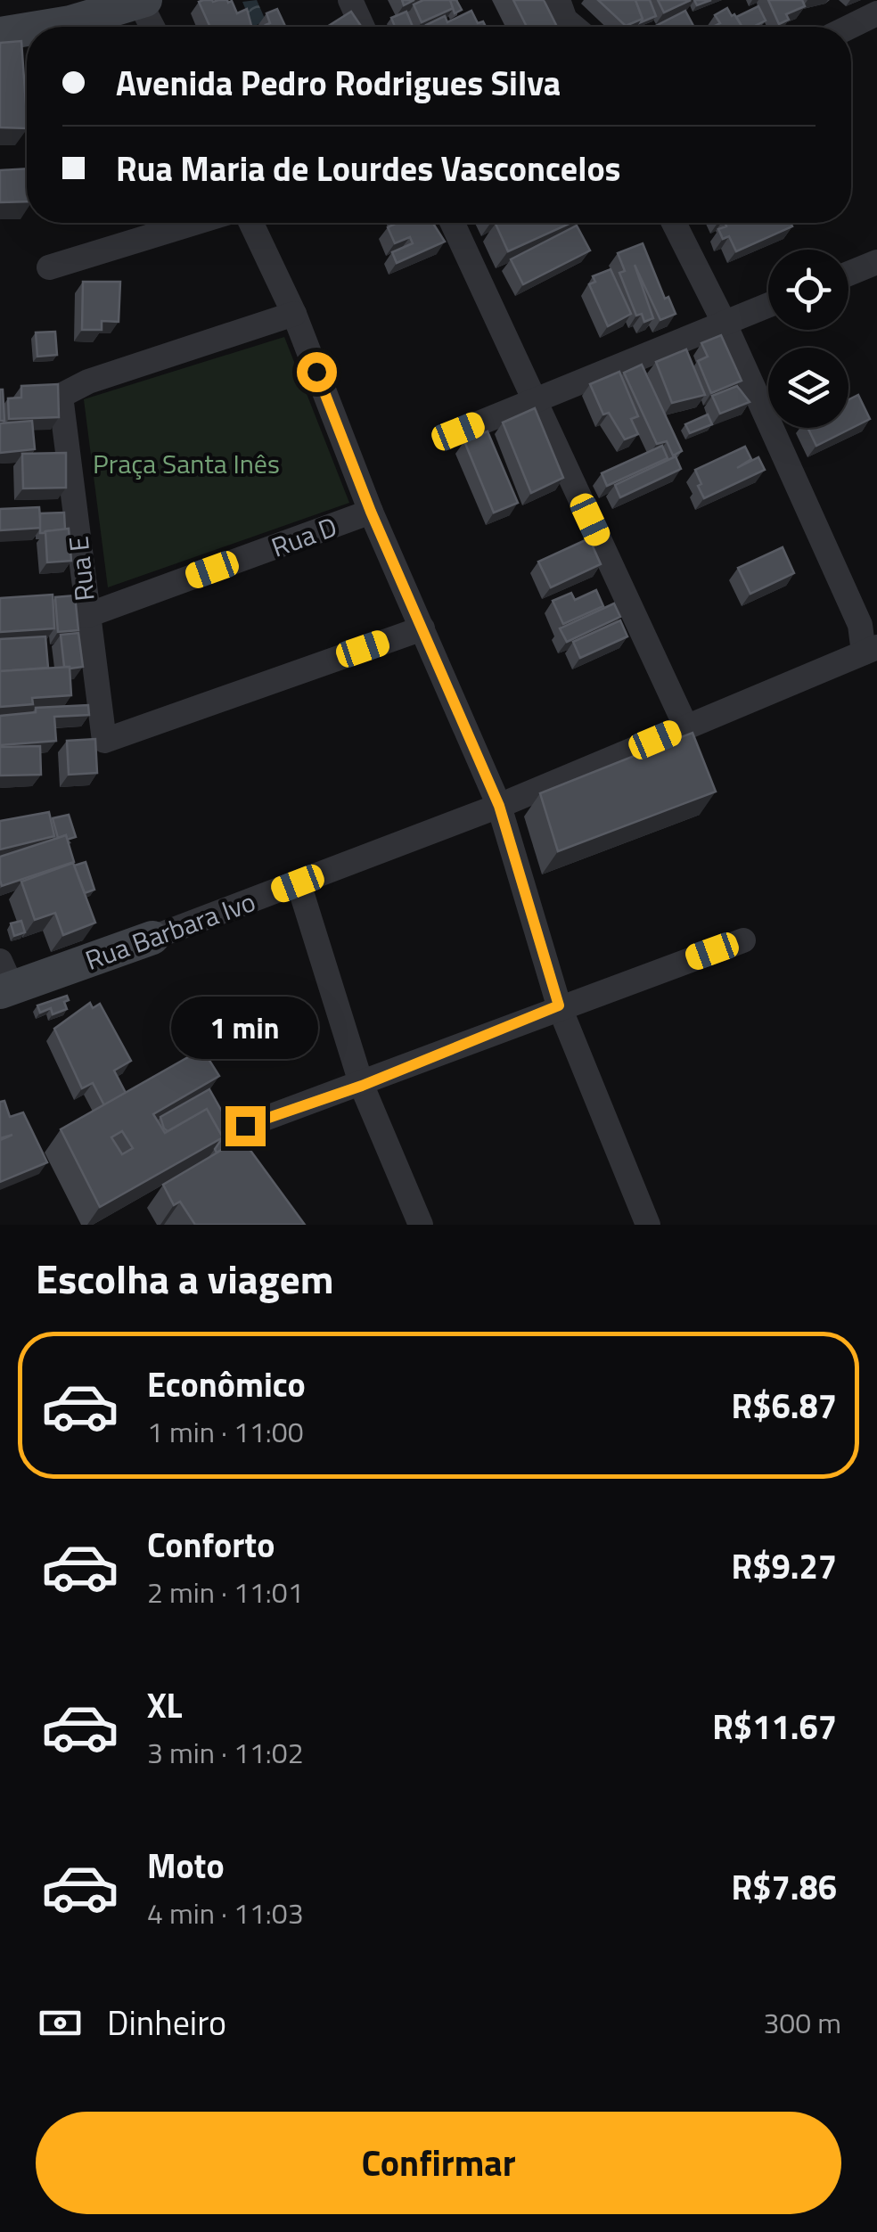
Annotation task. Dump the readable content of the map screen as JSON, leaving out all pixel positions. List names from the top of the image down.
{
  "streets": {
    "street": ["Rua D", "Rua E", "Rua Barbara Ivo"]
  },
  "crossings": [
    ["Rua D", "Rua E"]
  ],
  "parks": ["Praça Santa Inês"],
  "page": {
    "banner": ["Avenida Pedro Rodrigues Silva", "Rua Maria de Lourdes Vasconcelos"],
    "bubble": "1 min",
    "heading": "Escolha a viagem",
    "list": [
      {
        "name": "Econômico",
        "note": "1 min · 11:00",
        "value": "R$6.87"
      },
      {
        "name": "Conforto",
        "note": "2 min · 11:01",
        "value": "R$9.27"
      },
      {
        "name": "XL",
        "note": "3 min · 11:02",
        "value": "R$11.67"
      },
      {
        "name": "Moto",
        "note": "4 min · 11:03",
        "value": "R$7.86"
      }
    ],
    "pay": ["Dinheiro", "300 m"],
    "buttons": "Confirmar"
  }
}
